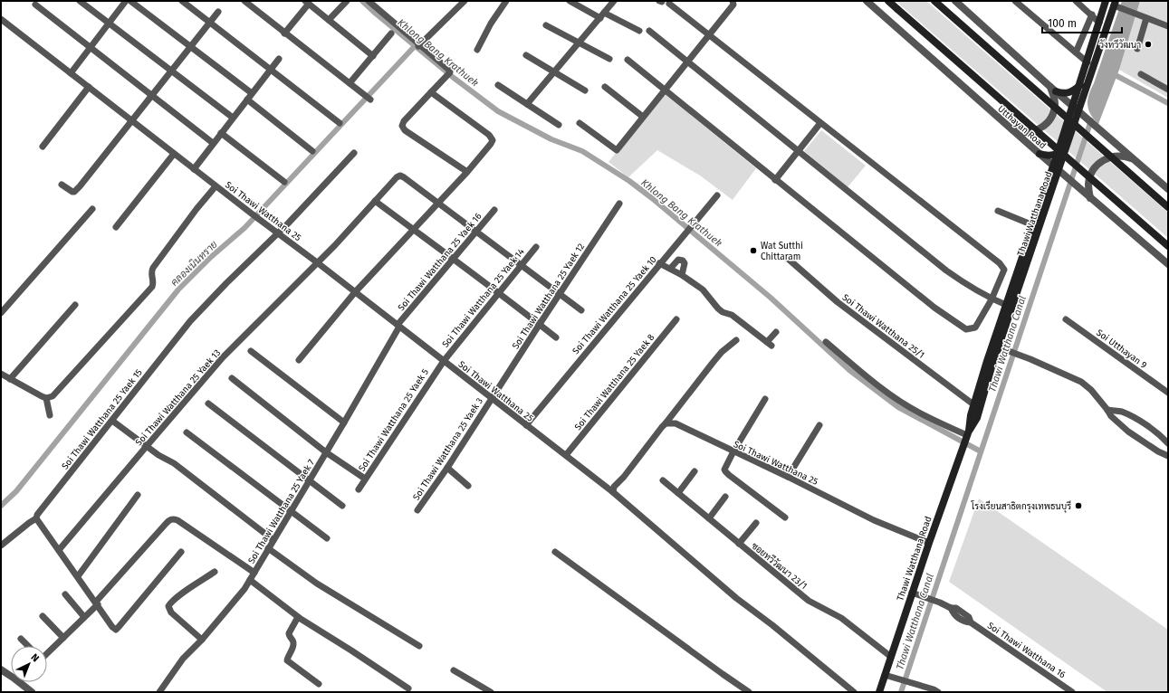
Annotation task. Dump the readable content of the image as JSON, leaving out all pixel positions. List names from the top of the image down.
{
  "streets": {
    "main road": ["Utthayan Road", "Thawi Watthana Road"],
    "street": [
      "Soi Thawi Watthana 25",
      "Soi Thawi Watthana 25 Yaek 16",
      "Soi Thawi Watthana 25 Yaek 12",
      "Soi Thawi Watthana 25 Yaek 14",
      "Soi Thawi Watthana 25 Yaek 10",
      "Soi Thawi Watthana 25/1",
      "Soi Utthayan 9",
      "Soi Thawi Watthana 25 Yaek 8",
      "Soi Thawi Watthana 25 Yaek 13",
      "Soi Thawi Watthana 25 Yaek 15",
      "Soi Thawi Watthana 25 Yaek 5",
      "Soi Thawi Watthana 25 Yaek 3",
      "Soi Thawi Watthana 25 Yaek 7",
      "ซอยทวีวัฒนา 23/1",
      "Soi Thawi Watthana 16"
    ]
  },
  "crossings": [
    ["Utthayan Road", "Thawi Watthana Road"],
    ["Soi Thawi Watthana 25", "Thawi Watthana Road"],
    ["Soi Thawi Watthana 25", "Soi Thawi Watthana 25 Yaek 16"],
    ["Soi Thawi Watthana 25", "Soi Thawi Watthana 25 Yaek 12"],
    ["Soi Thawi Watthana 25", "Soi Thawi Watthana 25 Yaek 14"],
    ["Soi Thawi Watthana 25", "Soi Thawi Watthana 25 Yaek 10"],
    ["Soi Thawi Watthana 25", "Soi Thawi Watthana 25 Yaek 8"],
    ["Soi Thawi Watthana 25", "Soi Thawi Watthana 25 Yaek 13"],
    ["Soi Thawi Watthana 25", "Soi Thawi Watthana 25 Yaek 15"],
    ["Soi Thawi Watthana 25", "Soi Thawi Watthana 25 Yaek 5"],
    ["Soi Thawi Watthana 25", "Soi Thawi Watthana 25 Yaek 3"],
    ["Soi Thawi Watthana 25", "Soi Thawi Watthana 25 Yaek 7"],
    ["Thawi Watthana Road", "Soi Thawi Watthana 25/1"],
    ["Thawi Watthana Road", "ซอยทวีวัฒนา 23/1"],
    ["Thawi Watthana Road", "Soi Thawi Watthana 16"],
    ["Soi Thawi Watthana 25 Yaek 16", "Soi Thawi Watthana 25 Yaek 7"],
    ["Soi Thawi Watthana 25 Yaek 12", "Soi Thawi Watthana 25 Yaek 3"],
    ["Soi Thawi Watthana 25 Yaek 14", "Soi Thawi Watthana 25 Yaek 5"]
  ],
  "water": ["Khlong Bang Krathuek", "คลองเนินทราย", "Thawi Watthana Canal"],
  "places": ["วังทวีวัฒนา", "Wat Sutthi Chittaram", "โรงเรียนสาธิตกรุงเทพธนบุรี"],
  "scale_bar": "100 m",
  "north": "top right"
}
